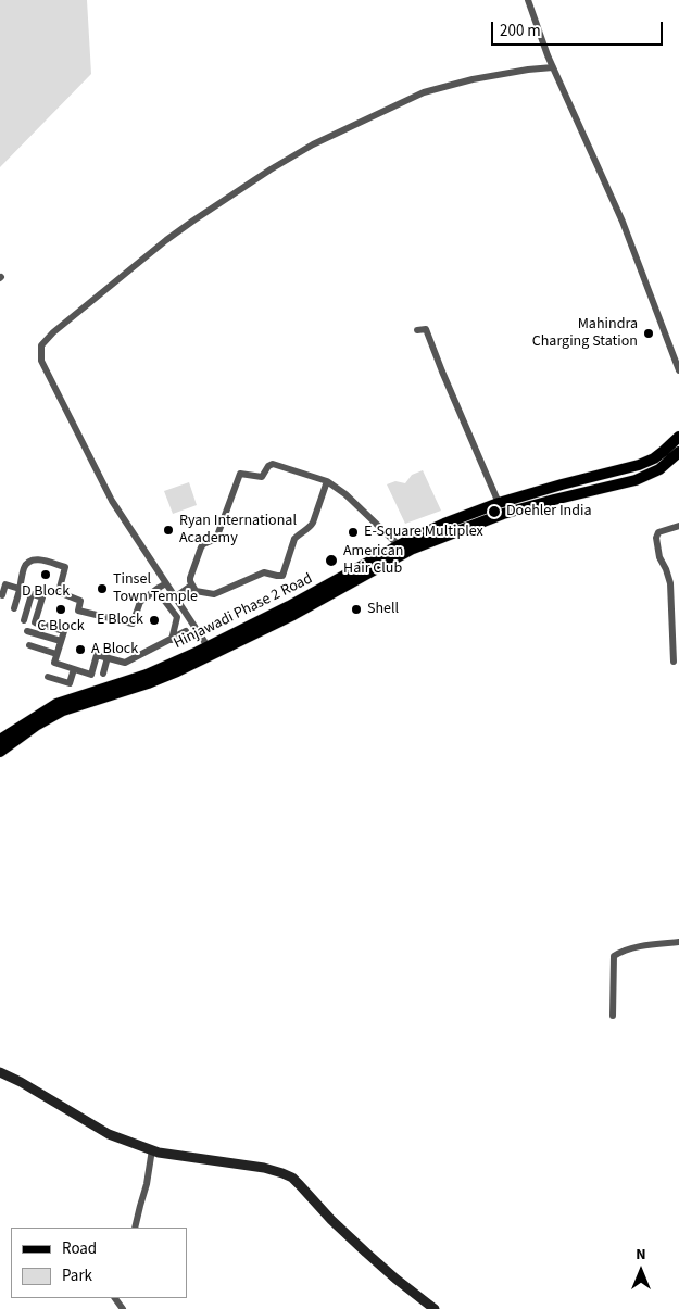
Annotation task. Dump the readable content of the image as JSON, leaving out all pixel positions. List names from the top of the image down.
{
  "streets": {
    "main road": ["Hinjawadi Phase 2 Road"]
  },
  "places": [
    "Mahindra Charging Station",
    "Doehler India",
    "Ryan International Academy",
    "E-Square Multiplex",
    "American Hair Club",
    "D Block",
    "Tinsel Town Temple",
    "C Block",
    "Shell",
    "E Block",
    "A Block"
  ],
  "legend": ["Road", "Park"],
  "scale_bar": "200 m",
  "north": "top"
}
